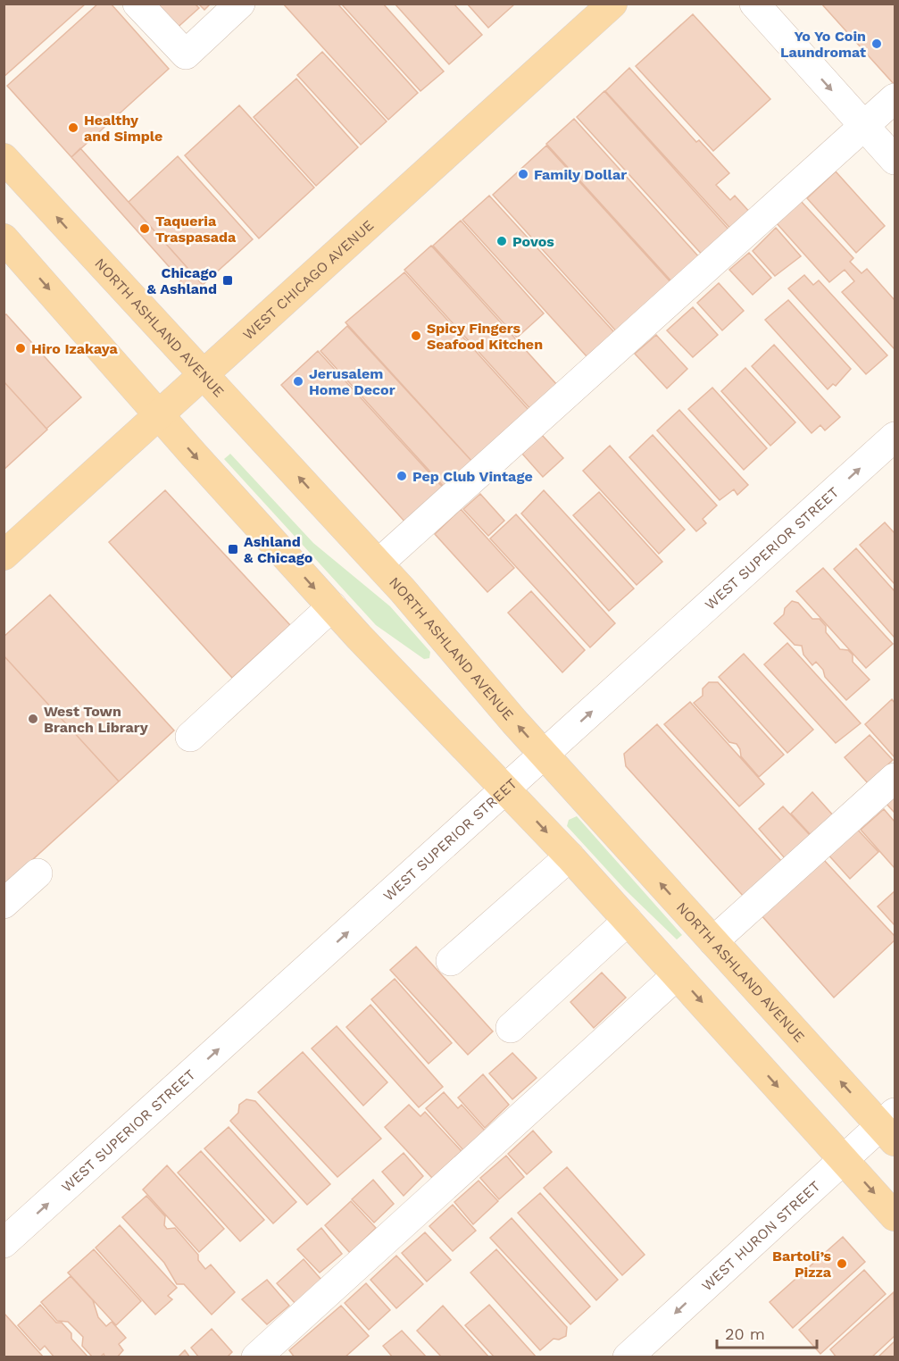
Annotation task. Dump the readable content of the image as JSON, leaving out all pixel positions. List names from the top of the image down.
{
  "streets": {
    "main road": ["WEST CHICAGO AVENUE", "NORTH ASHLAND AVENUE"],
    "street": ["WEST SUPERIOR STREET", "WEST HURON STREET"]
  },
  "crossings": [
    ["WEST CHICAGO AVENUE", "NORTH ASHLAND AVENUE"],
    ["NORTH ASHLAND AVENUE", "WEST SUPERIOR STREET"],
    ["NORTH ASHLAND AVENUE", "WEST HURON STREET"]
  ],
  "places": {
    "other": [
      "Yo Yo Coin Laundromat",
      "Healthy and Simple",
      "Family Dollar",
      "Taqueria Traspasada",
      "Povos",
      "Spicy Fingers Seafood Kitchen",
      "Hiro Izakaya",
      "Jerusalem Home Decor",
      "Pep Club Vintage",
      "West Town Branch Library",
      "Bartoli’s Pizza"
    ],
    "transit": ["Chicago & Ashland", "Ashland & Chicago"]
  },
  "scale_bar": "20 m"
}
